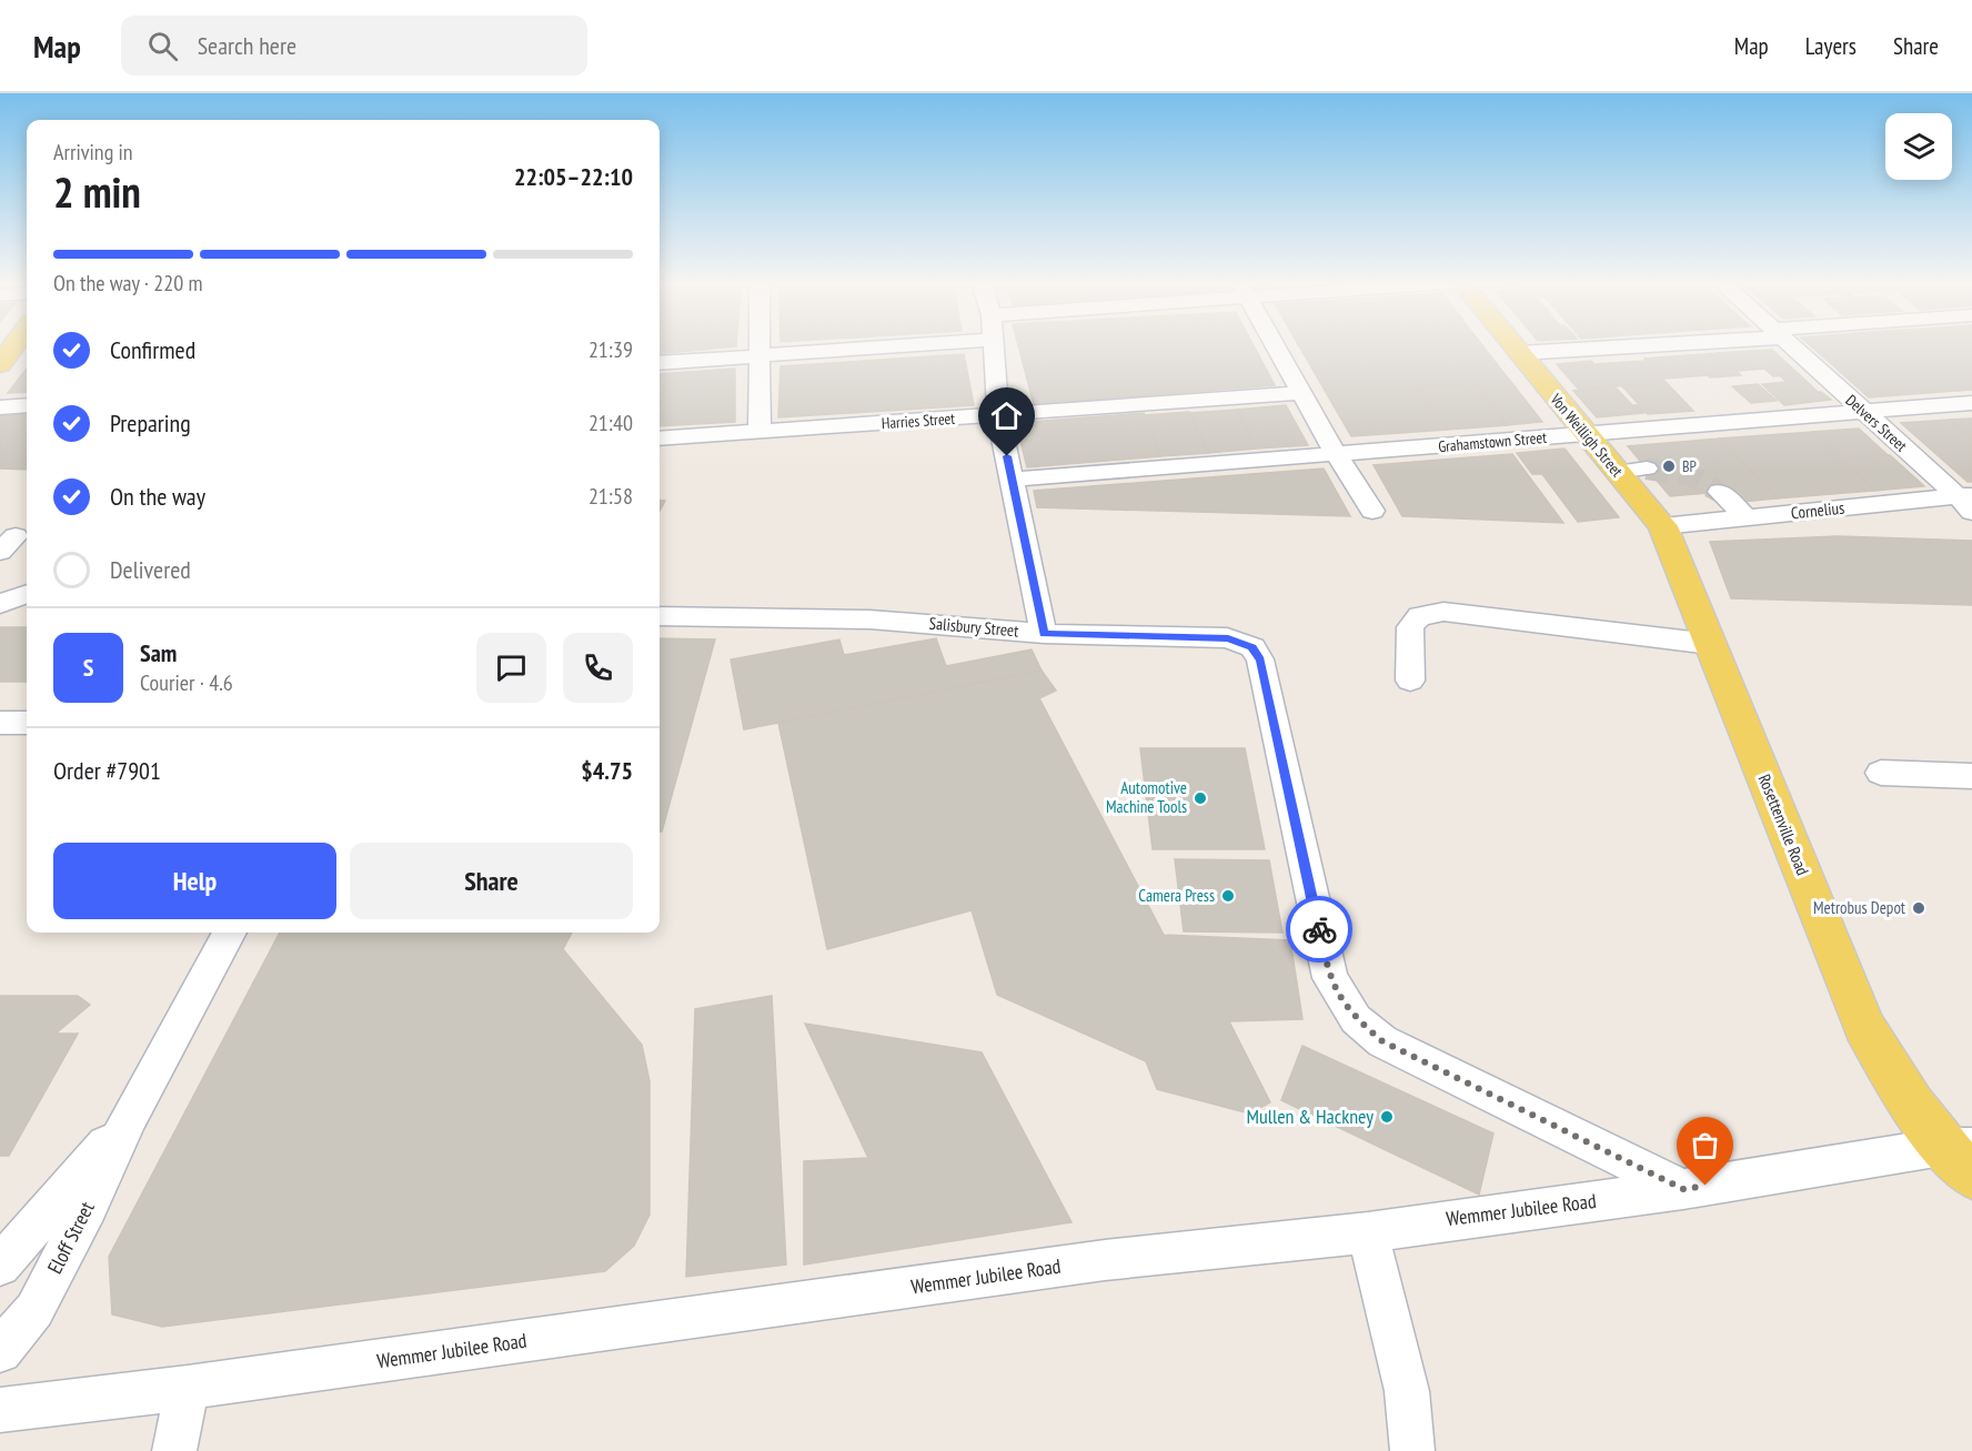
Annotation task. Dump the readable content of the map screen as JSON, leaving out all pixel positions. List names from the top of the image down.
{
  "streets": {
    "main road": ["Von Weilligh Street", "Rosettenville Road"],
    "street": [
      "Harries Street",
      "Delvers Street",
      "Grahamstown Street",
      "Cornelius",
      "Salisbury Street",
      "Wemmer Jubilee Road",
      "Eloff Street"
    ]
  },
  "crossings": [
    ["Delvers Street", "Grahamstown Street"],
    ["Delvers Street", "Cornelius"],
    ["Von Weilligh Street", "Grahamstown Street"],
    ["Von Weilligh Street", "Cornelius"],
    ["Von Weilligh Street", "Rosettenville Road"],
    ["Cornelius", "Rosettenville Road"],
    ["Salisbury Street", "Wemmer Jubilee Road"],
    ["Rosettenville Road", "Wemmer Jubilee Road"]
  ],
  "places": [
    "BP",
    "Automotive Machine Tools",
    "Camera Press",
    "Metrobus Depot",
    "Mullen & Hackney"
  ],
  "page": {
    "header": "Map",
    "search": "Search here",
    "nav": ["Map", "Layers", "Share"],
    "heading": ["2 min", "Arriving in", "22:05–22:10"],
    "panel": [
      "Sam",
      "Courier · 4.6",
      "Order #7901",
      "$4.75"
    ],
    "bar": "On the way · 220 m",
    "list": [
      ["Confirmed", "21:39"],
      ["Preparing", "21:40"],
      ["On the way", "21:58"],
      "Delivered"
    ],
    "round": "S",
    "buttons": ["Help", "Share"]
  }
}
